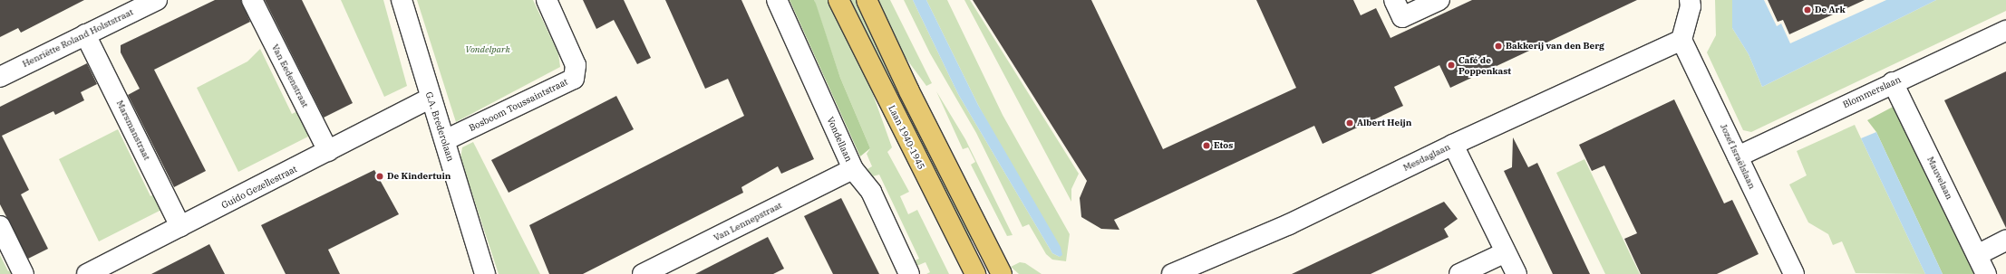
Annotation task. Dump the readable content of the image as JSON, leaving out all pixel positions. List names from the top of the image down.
{
  "streets": {
    "main road": ["Laan 1940-1945"],
    "street": [
      "Henriëtte Roland Holststraat",
      "Van Eedenstraat",
      "Blommerslaan",
      "Bosboom Toussaintstraat",
      "G.A. Brederolaan",
      "Marsmanstraat",
      "Vondellaan",
      "Jozef Israëlslaan",
      "Mesdaglaan",
      "Mauvelaan",
      "Guido Gezellestraat",
      "Van Lennepstraat"
    ]
  },
  "crossings": [
    ["Henriëtte Roland Holststraat", "Marsmanstraat"],
    ["Van Eedenstraat", "Guido Gezellestraat"],
    ["Blommerslaan", "Jozef Israëlslaan"],
    ["Blommerslaan", "Mauvelaan"],
    ["Bosboom Toussaintstraat", "G.A. Brederolaan"],
    ["G.A. Brederolaan", "Guido Gezellestraat"],
    ["Marsmanstraat", "Guido Gezellestraat"],
    ["Vondellaan", "Van Lennepstraat"],
    ["Jozef Israëlslaan", "Mesdaglaan"]
  ],
  "parks": ["Vondelpark"],
  "places": [
    "De Ark",
    "Bakkerij van den Berg",
    "Café de Poppenkast",
    "Albert Heijn",
    "Etos",
    "De Kindertuin"
  ]
}
